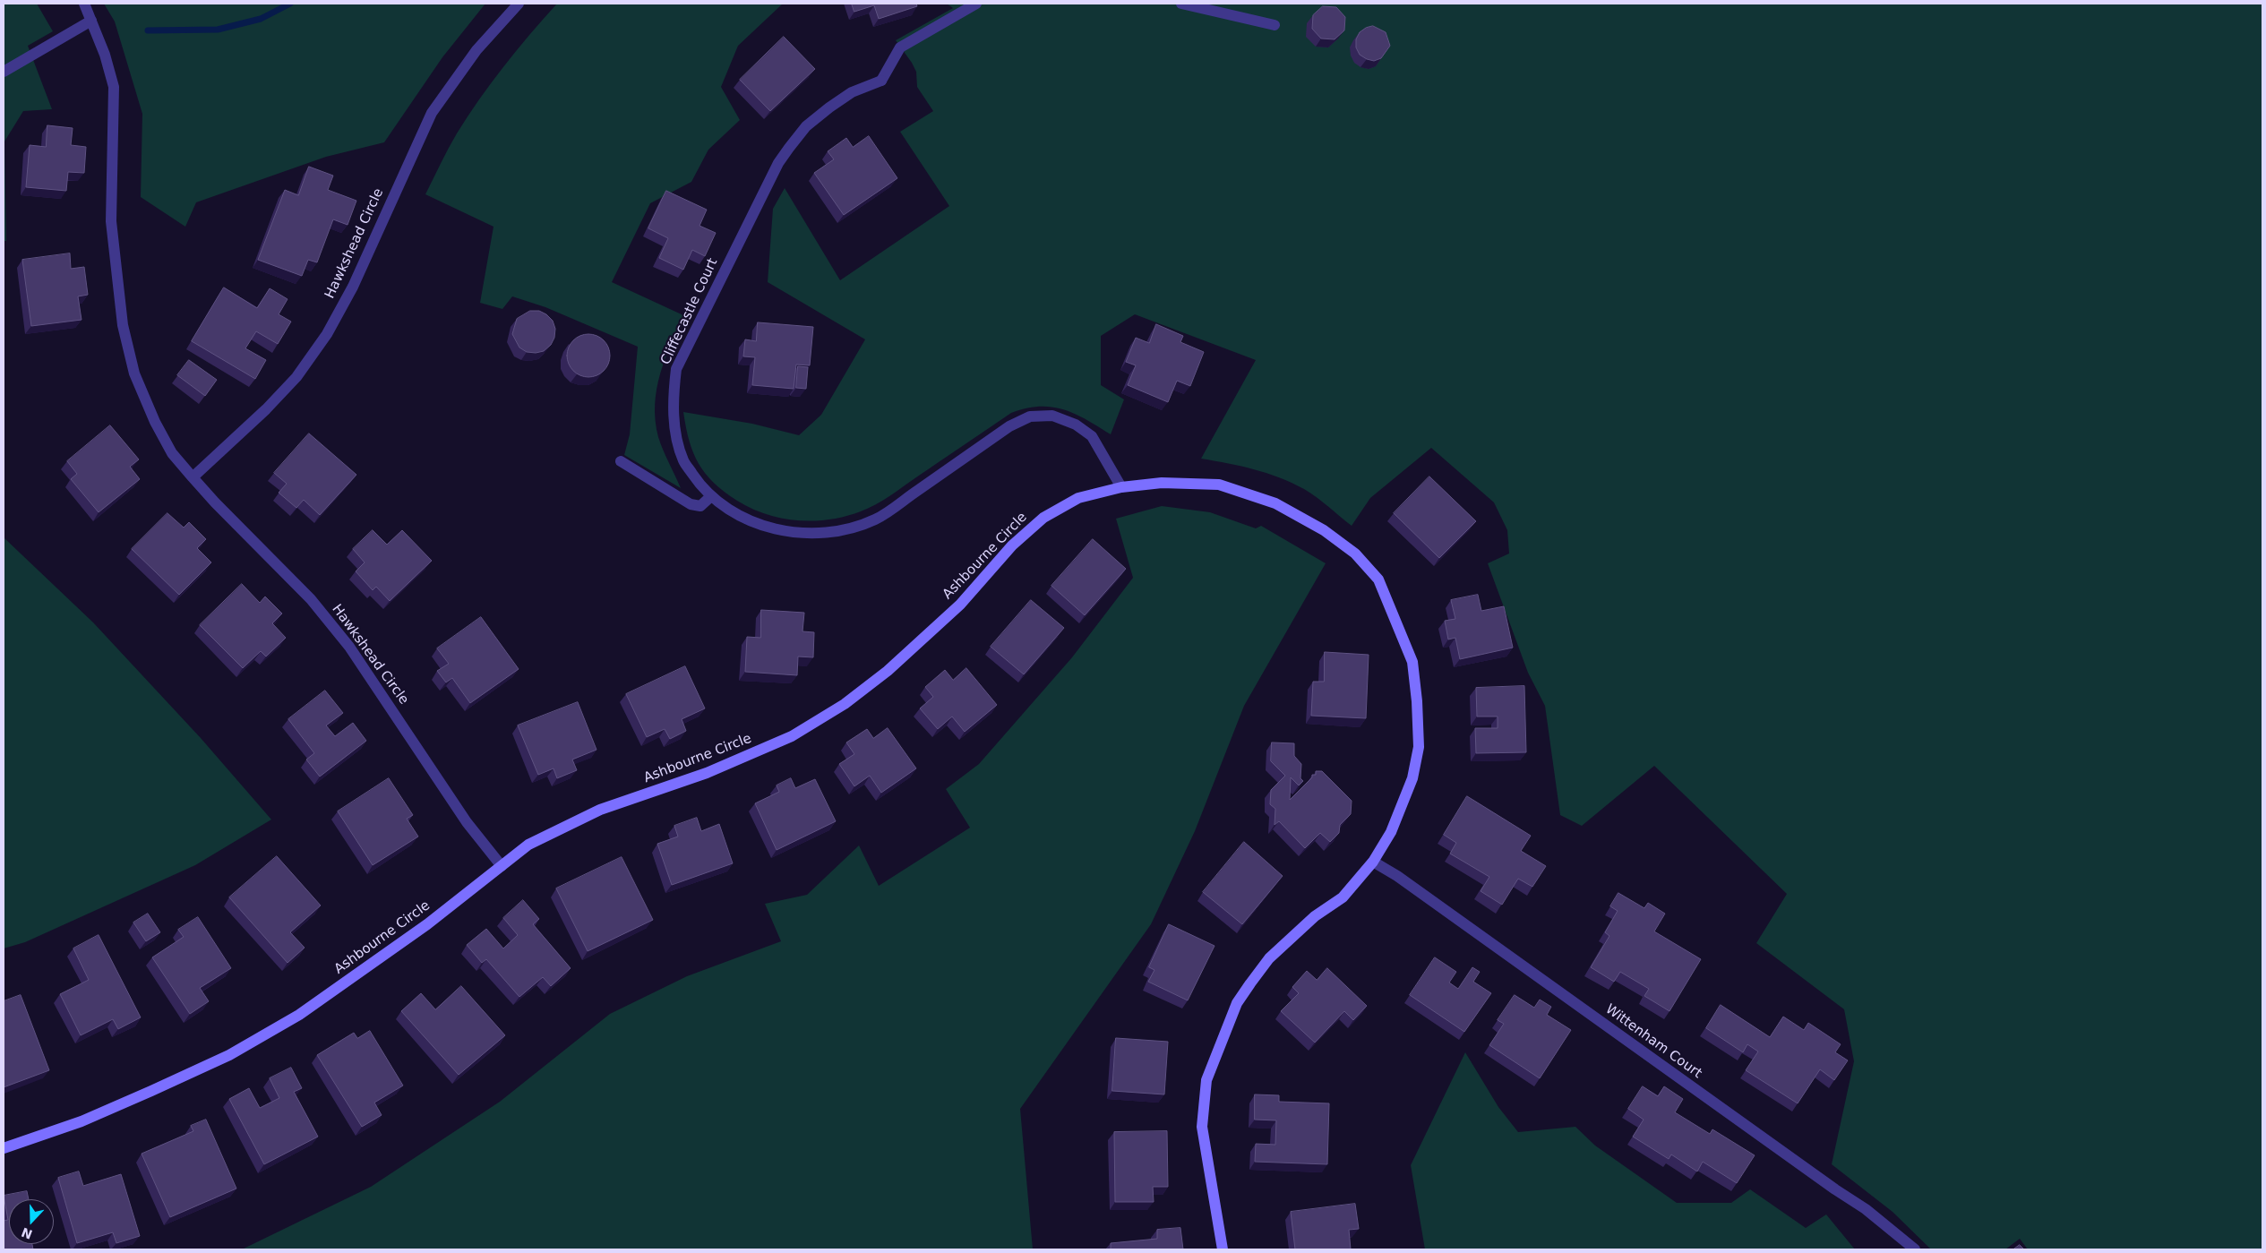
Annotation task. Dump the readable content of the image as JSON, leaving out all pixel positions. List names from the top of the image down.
{
  "streets": {
    "street": [
      "Hawkshead Circle",
      "Cliffecastle Court",
      "Ashbourne Circle",
      "Wittenham Court"
    ]
  },
  "crossings": [
    ["Hawkshead Circle", "Ashbourne Circle"],
    ["Cliffecastle Court", "Ashbourne Circle"],
    ["Ashbourne Circle", "Wittenham Court"]
  ],
  "north": "bottom"
}
